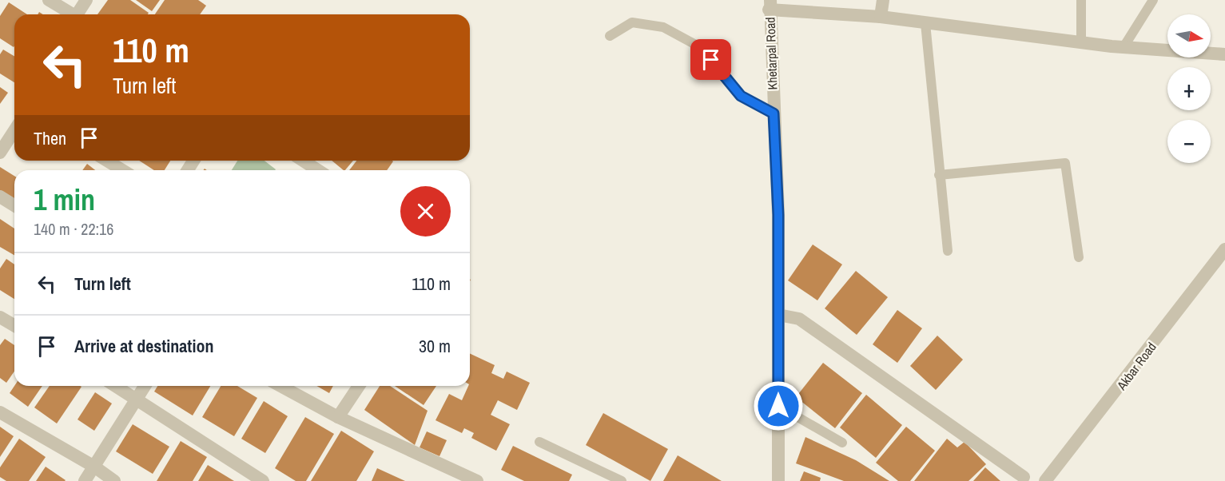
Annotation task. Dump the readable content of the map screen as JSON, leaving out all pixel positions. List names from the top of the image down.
{
  "streets": {
    "street": ["Khetarpal Road", "Akbar Road"]
  },
  "north": "right",
  "page": {
    "map_buttons": ["+", "−"],
    "turn": ["110 m", "Turn left"],
    "then": "Then",
    "heading": ["1 min", "140 m · 22:16"],
    "list": [
      {
        "name": "Turn left",
        "value": "110 m"
      },
      {
        "name": "Arrive at destination",
        "value": "30 m"
      }
    ]
  }
}
